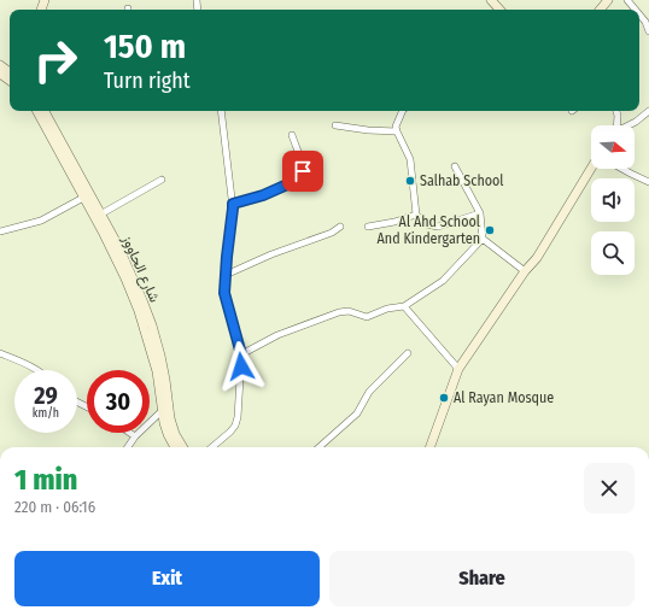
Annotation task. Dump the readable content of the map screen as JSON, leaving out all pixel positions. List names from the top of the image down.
{
  "streets": {
    "main road": ["شارع الحاووز"]
  },
  "places": ["Salhab School", "Al Ahd School And Kindergarten", "Al Rayan Mosque"],
  "north": "right",
  "page": {
    "turn": ["150 m", "Turn right"],
    "speed": "29 km/h",
    "limit": "30",
    "heading": ["1 min", "220 m · 06:16"],
    "buttons": ["Exit", "Share"]
  }
}
